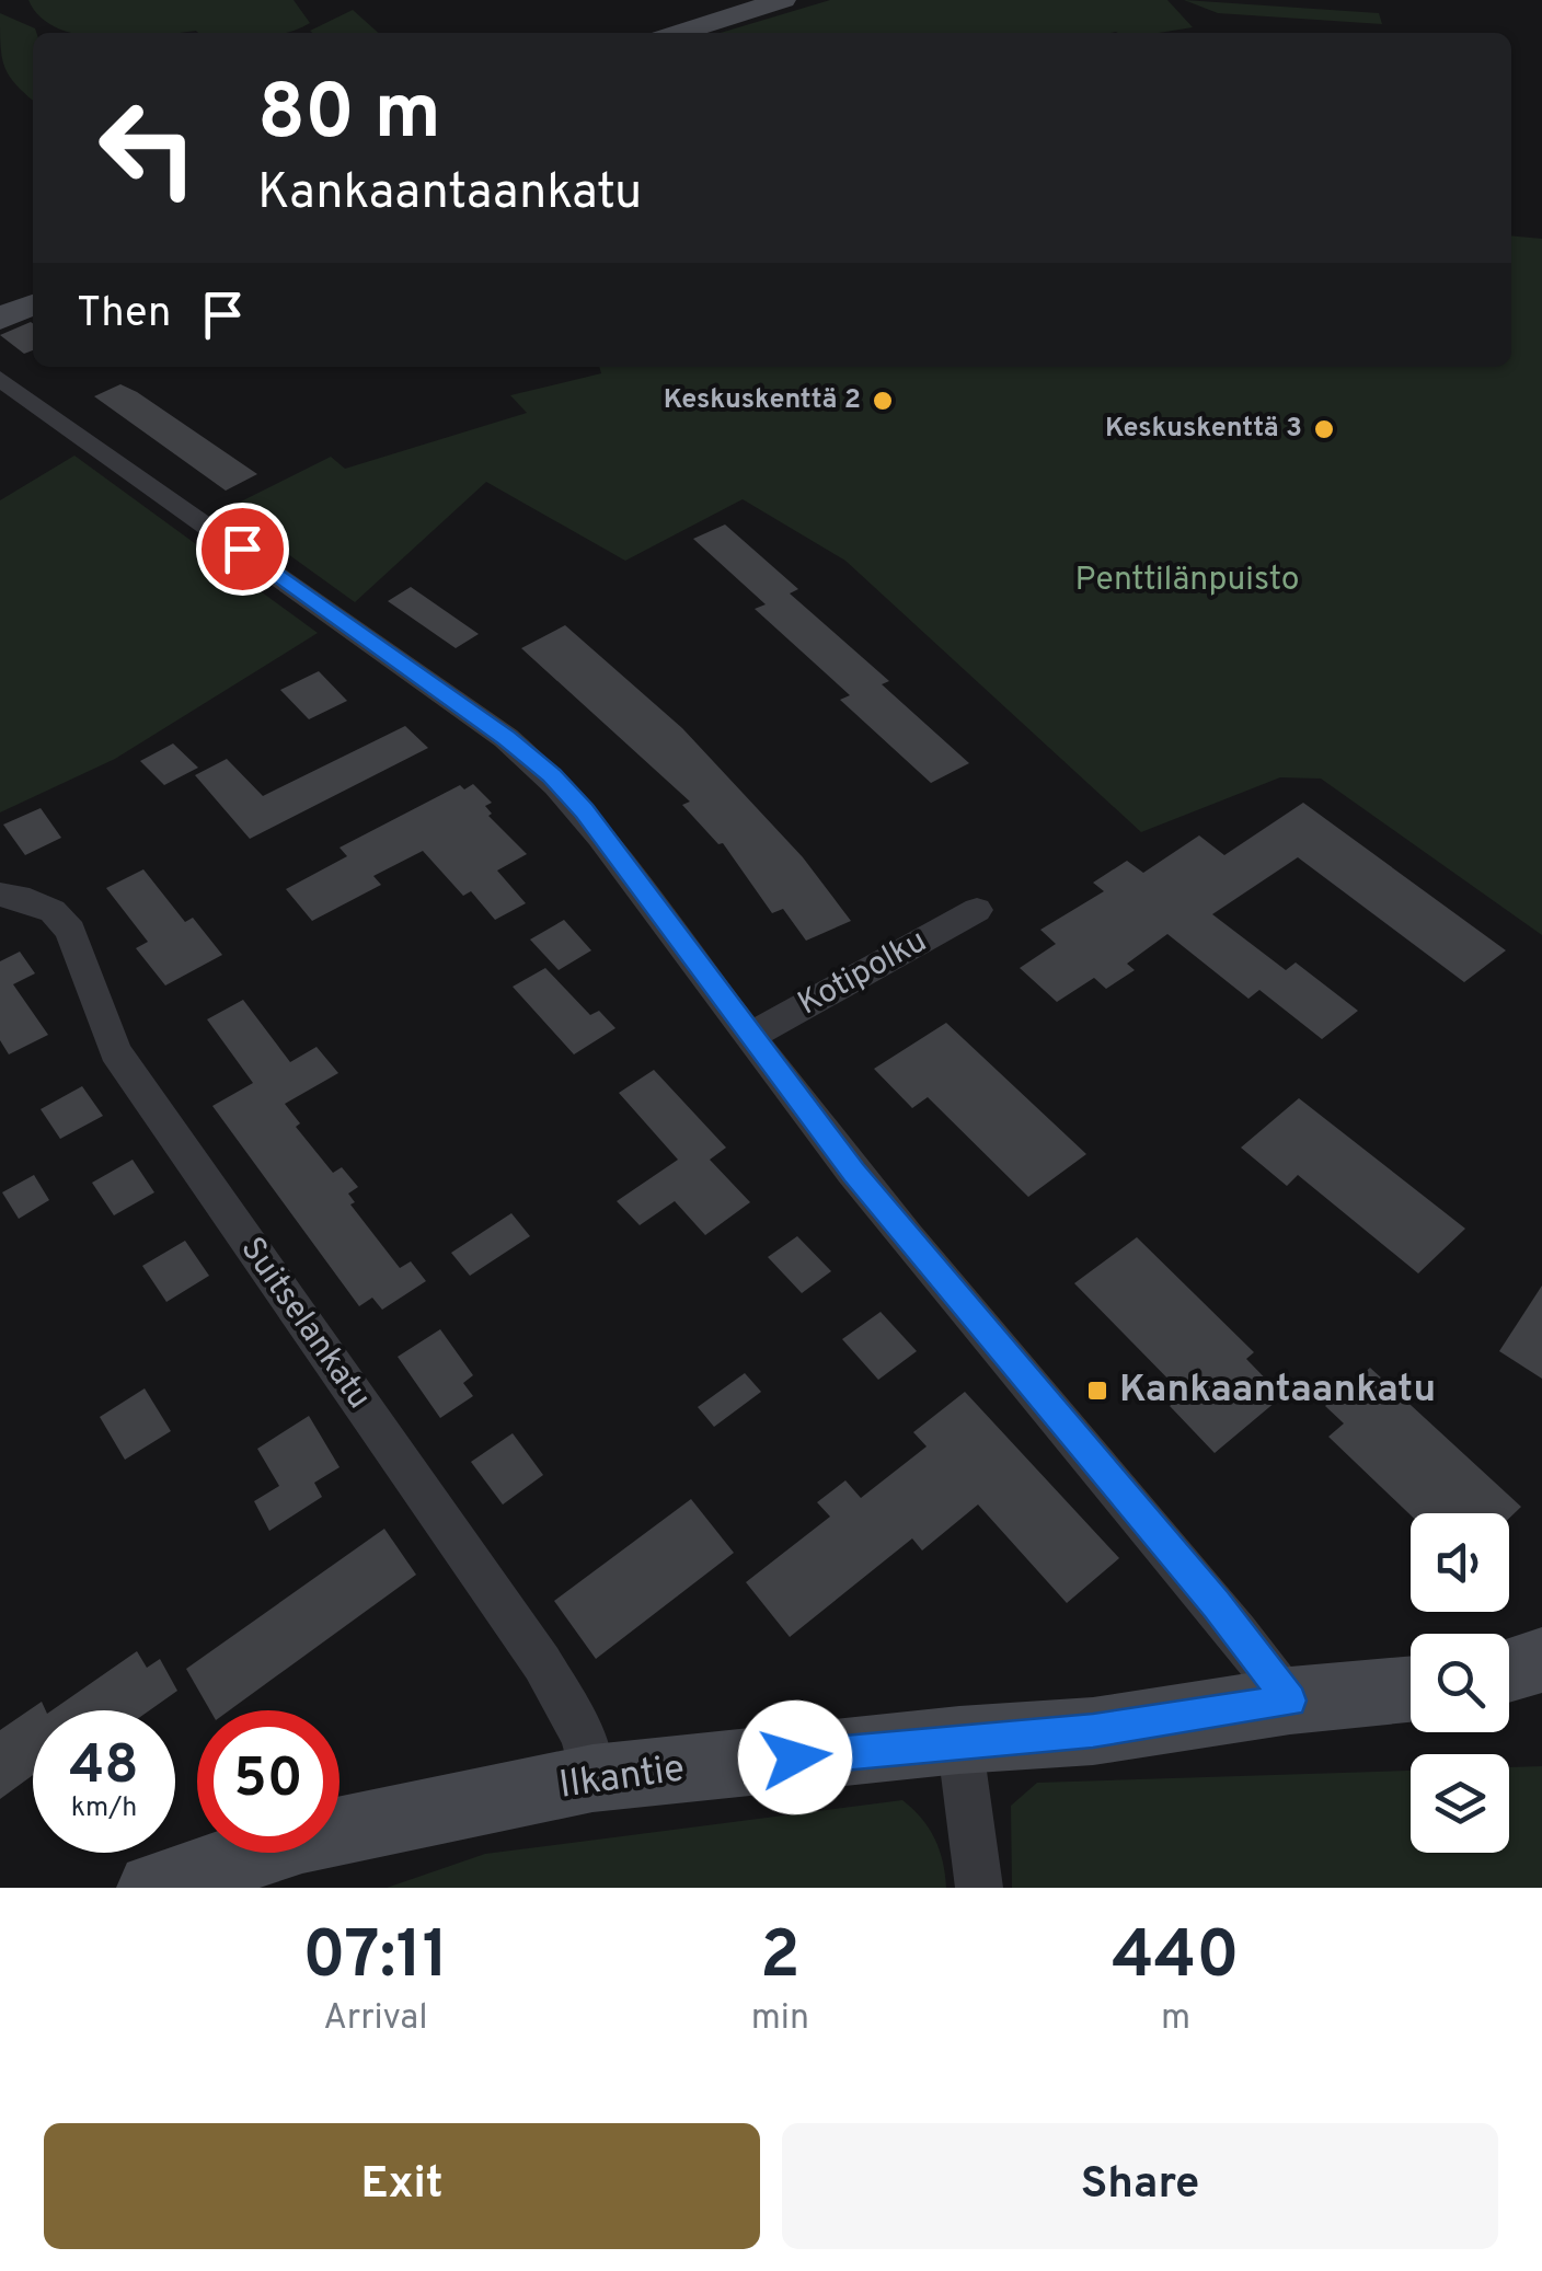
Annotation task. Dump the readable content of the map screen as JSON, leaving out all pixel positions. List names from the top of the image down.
{
  "streets": {
    "main road": ["Ilkantie"],
    "street": ["Kotipolku", "Suitselankatu"]
  },
  "crossings": [
    ["Suitselankatu", "Ilkantie"]
  ],
  "parks": ["Penttilänpuisto"],
  "places": {
    "other": ["Keskuskenttä 2", "Keskuskenttä 3"],
    "transit": ["Kankaantaankatu"]
  },
  "page": {
    "turn": ["80 m", "Kankaantaankatu"],
    "then": "Then",
    "speed": "48 km/h",
    "limit": "50",
    "eta": [
      "07:11",
      "Arrival",
      "2",
      "min",
      "440",
      "m"
    ],
    "buttons": ["Exit", "Share"]
  }
}
